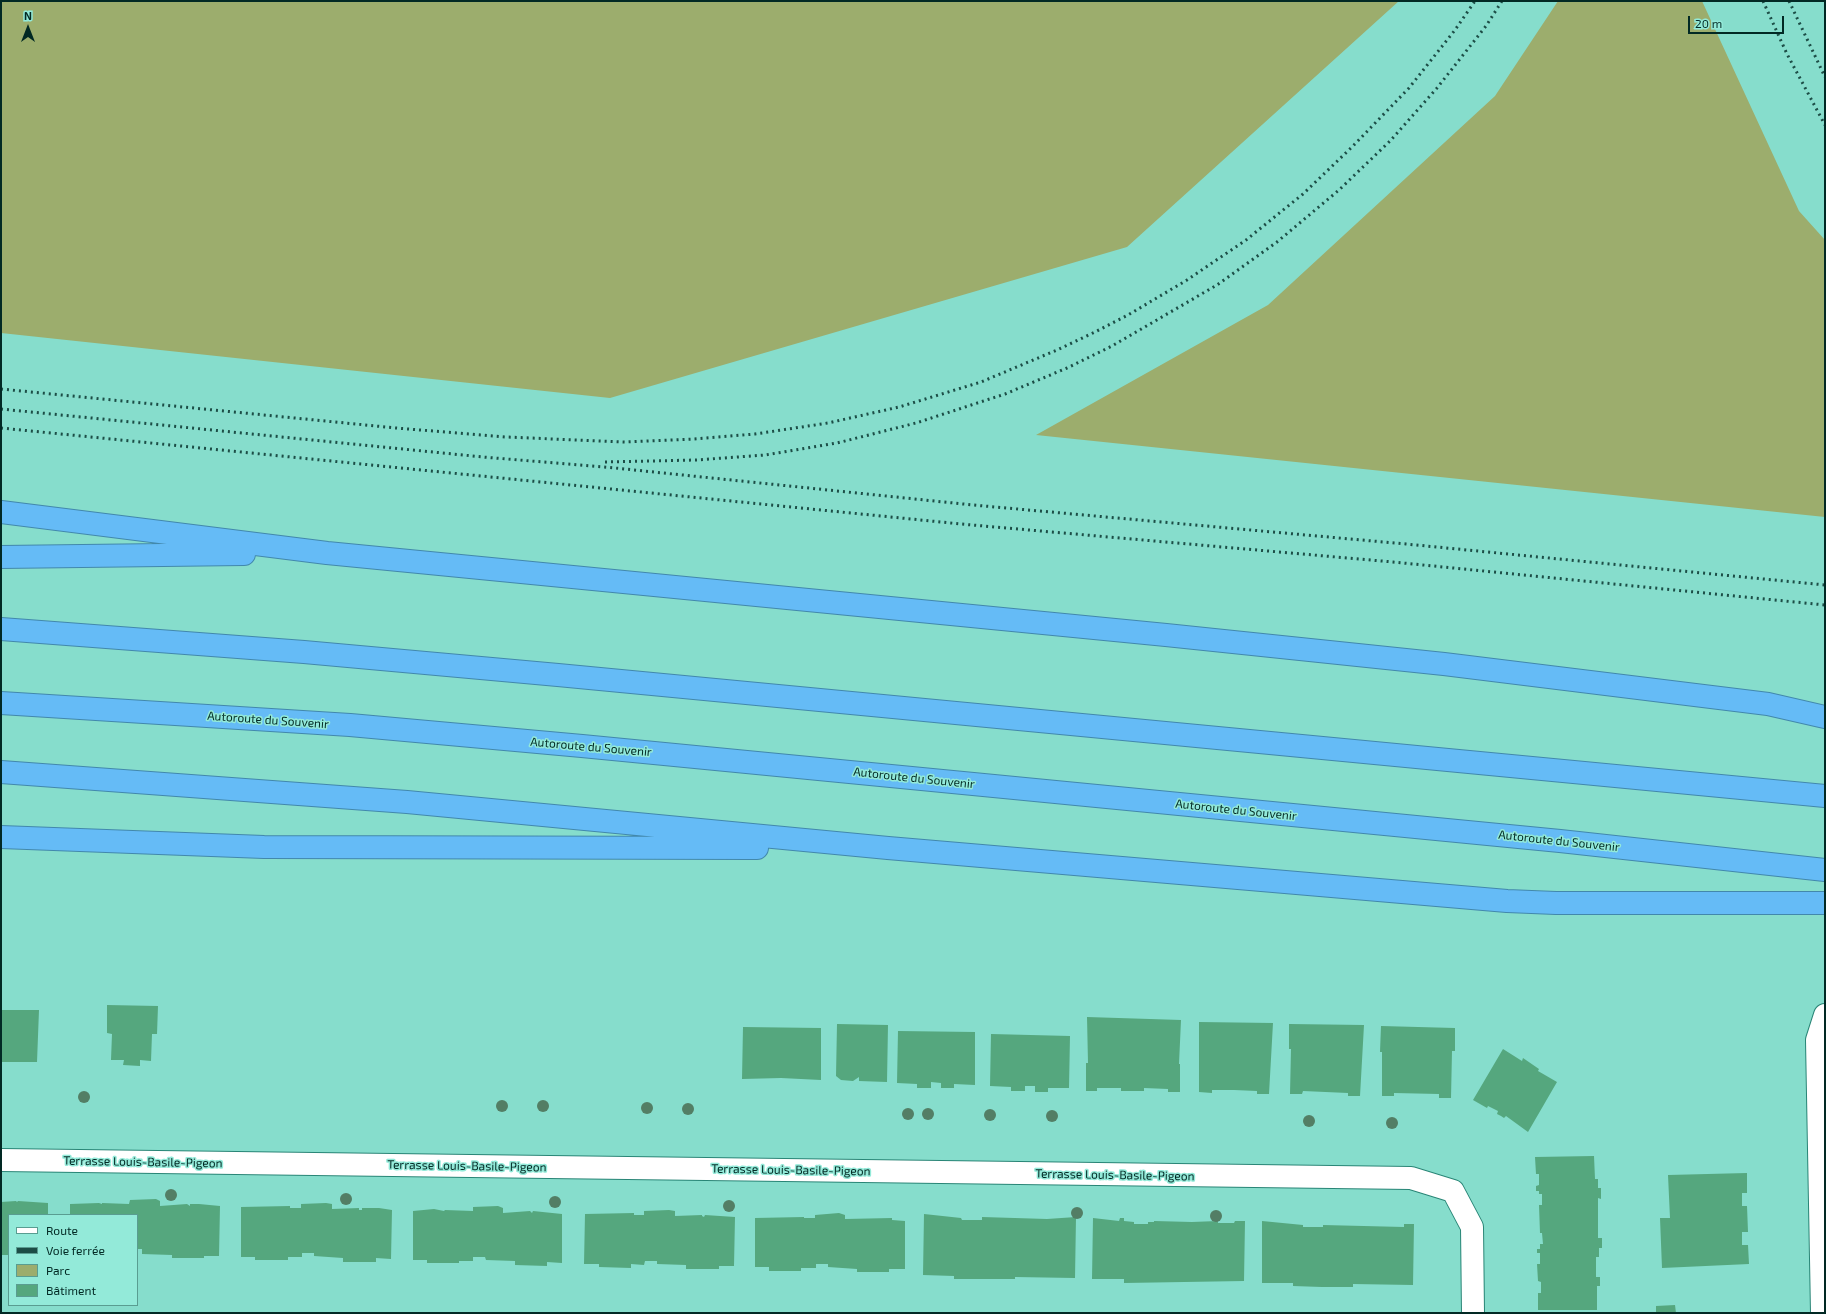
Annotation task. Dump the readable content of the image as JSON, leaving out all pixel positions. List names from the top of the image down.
{
  "streets": {
    "highway": ["Autoroute du Souvenir"],
    "street": ["Terrasse Louis-Basile-Pigeon"]
  },
  "legend": [
    "Route",
    "Voie ferrée",
    "Parc",
    "Bâtiment"
  ],
  "scale_bar": "20 m",
  "north": "top"
}
